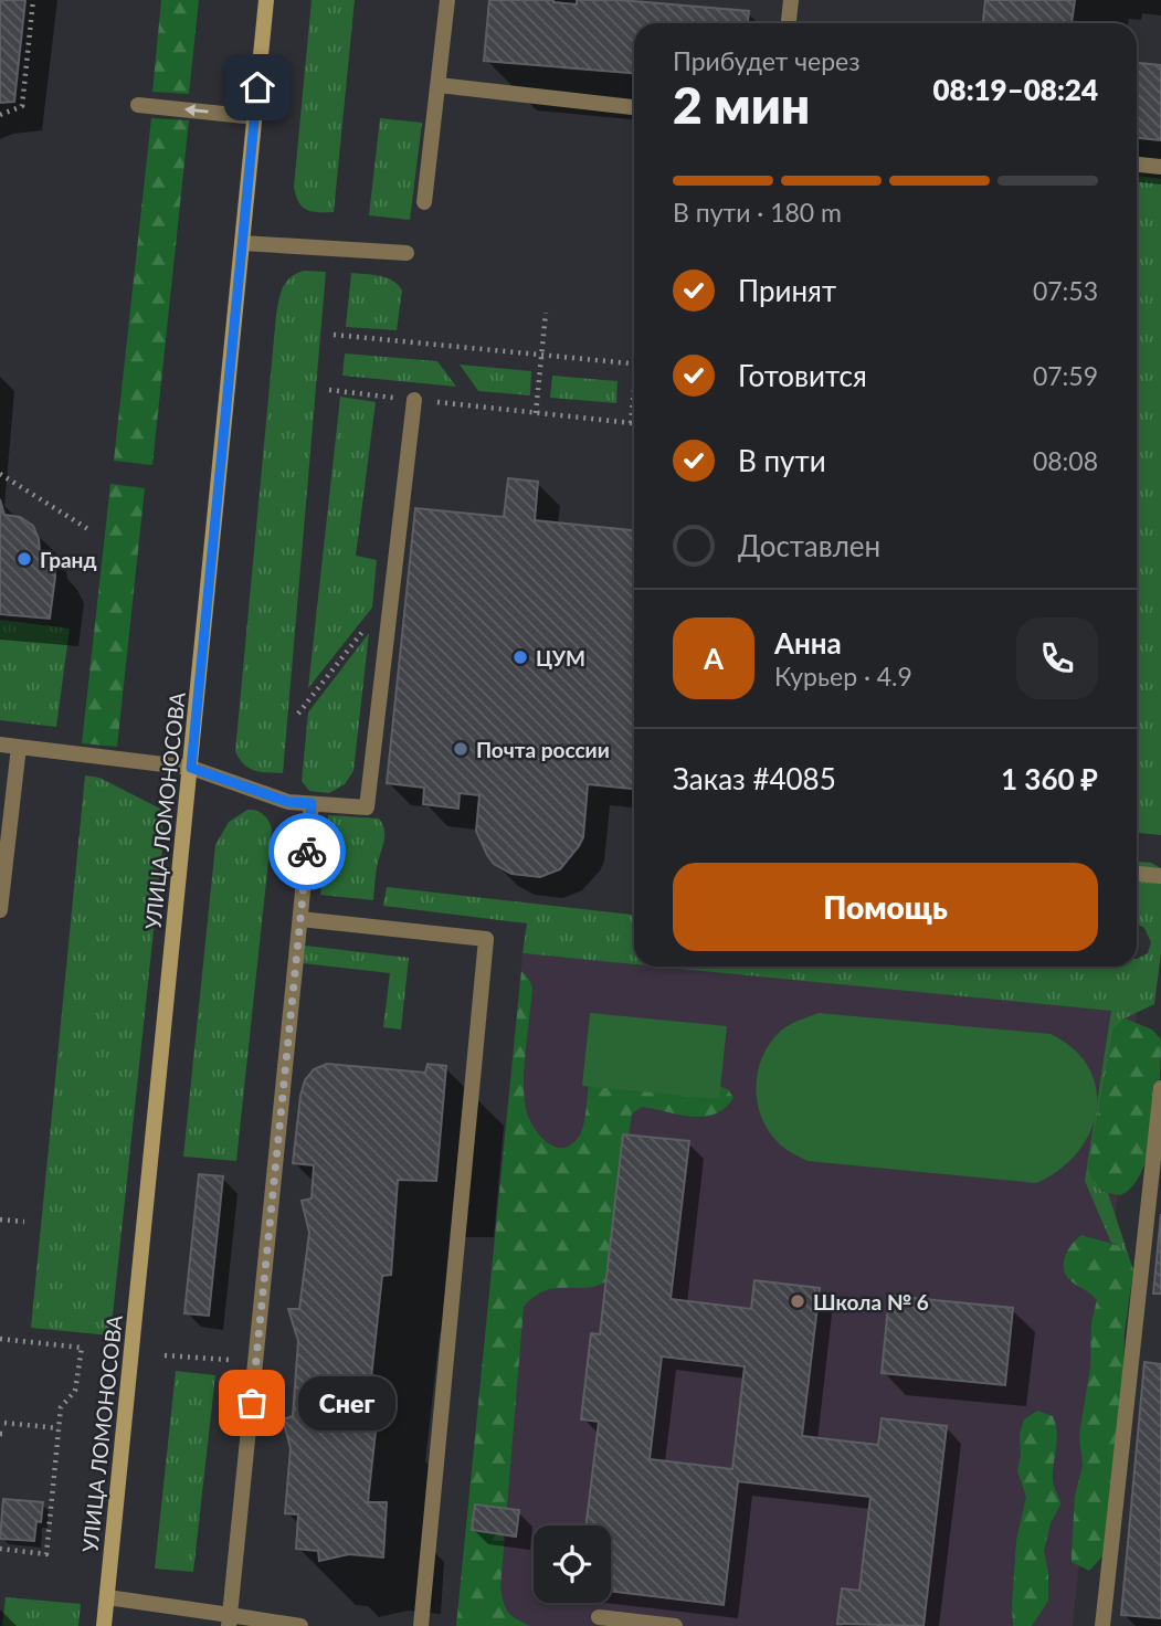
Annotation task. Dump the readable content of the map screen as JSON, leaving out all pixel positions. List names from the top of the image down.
{
  "streets": {
    "main road": ["УЛИЦА ЛОМОНОСОВА"]
  },
  "places": [
    "Гранд",
    "ЦУМ",
    "Почта россии",
    "Школа № 6",
    "Снег"
  ],
  "page": {
    "heading": ["2 мин", "Прибудет через", "08:19–08:24"],
    "panel": [
      "Анна",
      "Курьер · 4.9",
      "Заказ #4085",
      "1 360 ₽"
    ],
    "bar": "В пути · 180 m",
    "list": [
      ["Принят", "07:53"],
      ["Готовится", "07:59"],
      ["В пути", "08:08"],
      "Доставлен"
    ],
    "round": "А",
    "buttons": "Помощь",
    "bubble": "Снег"
  }
}
